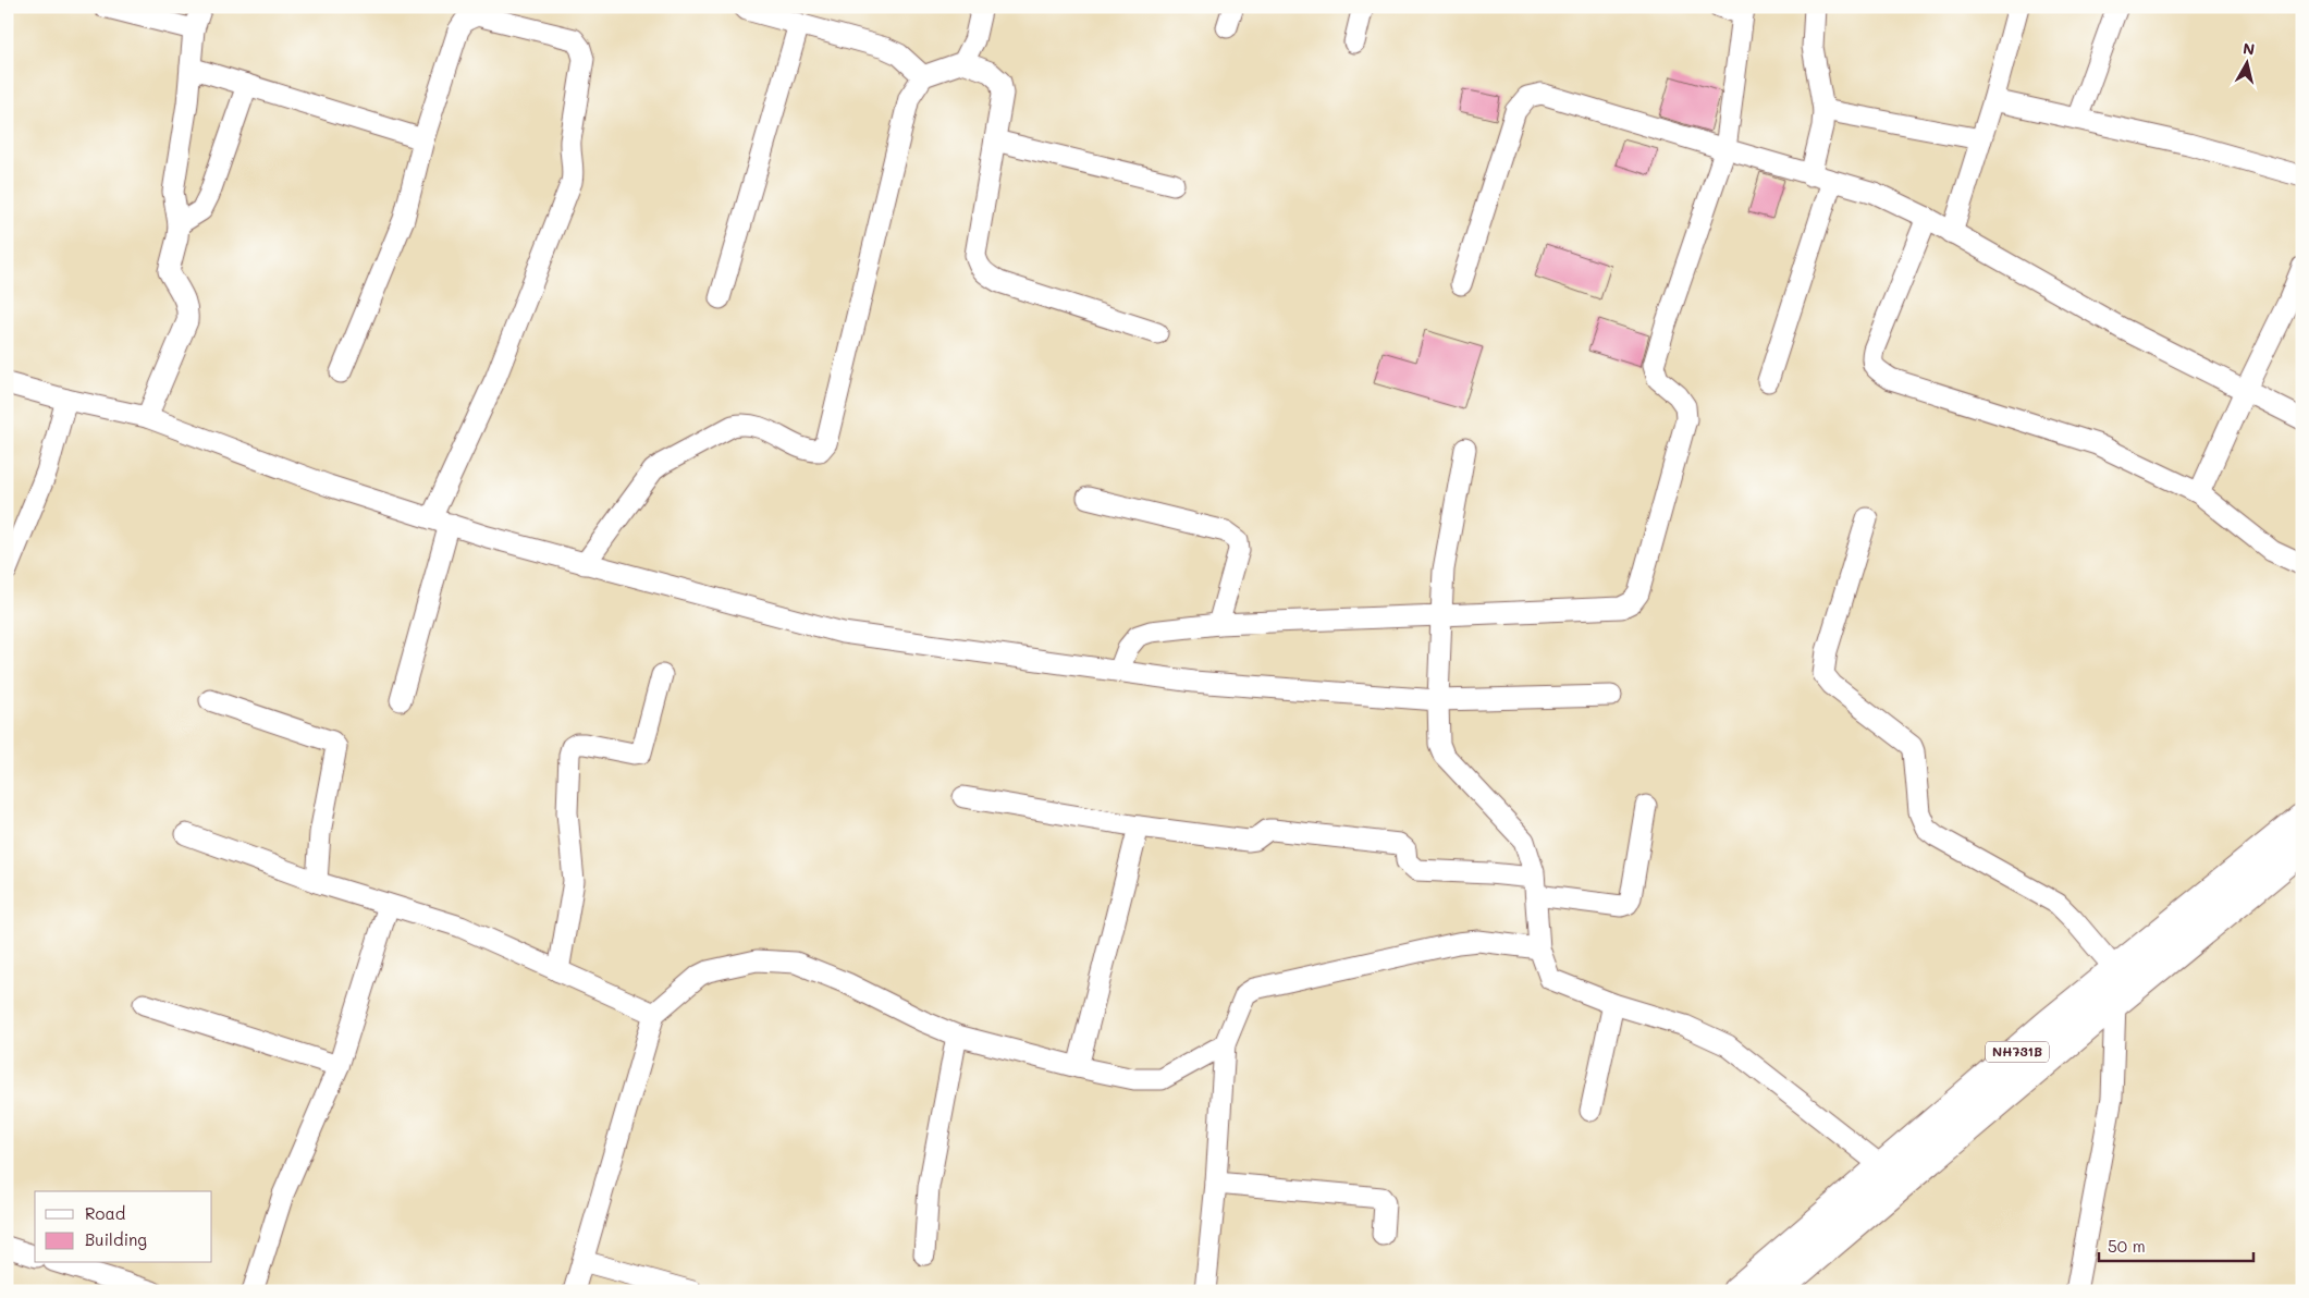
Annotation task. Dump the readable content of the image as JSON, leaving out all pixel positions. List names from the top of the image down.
{
  "streets": {
    "highway": ["NH731B"]
  },
  "legend": ["Road", "Building"],
  "scale_bar": "50 m",
  "north": "top"
}
